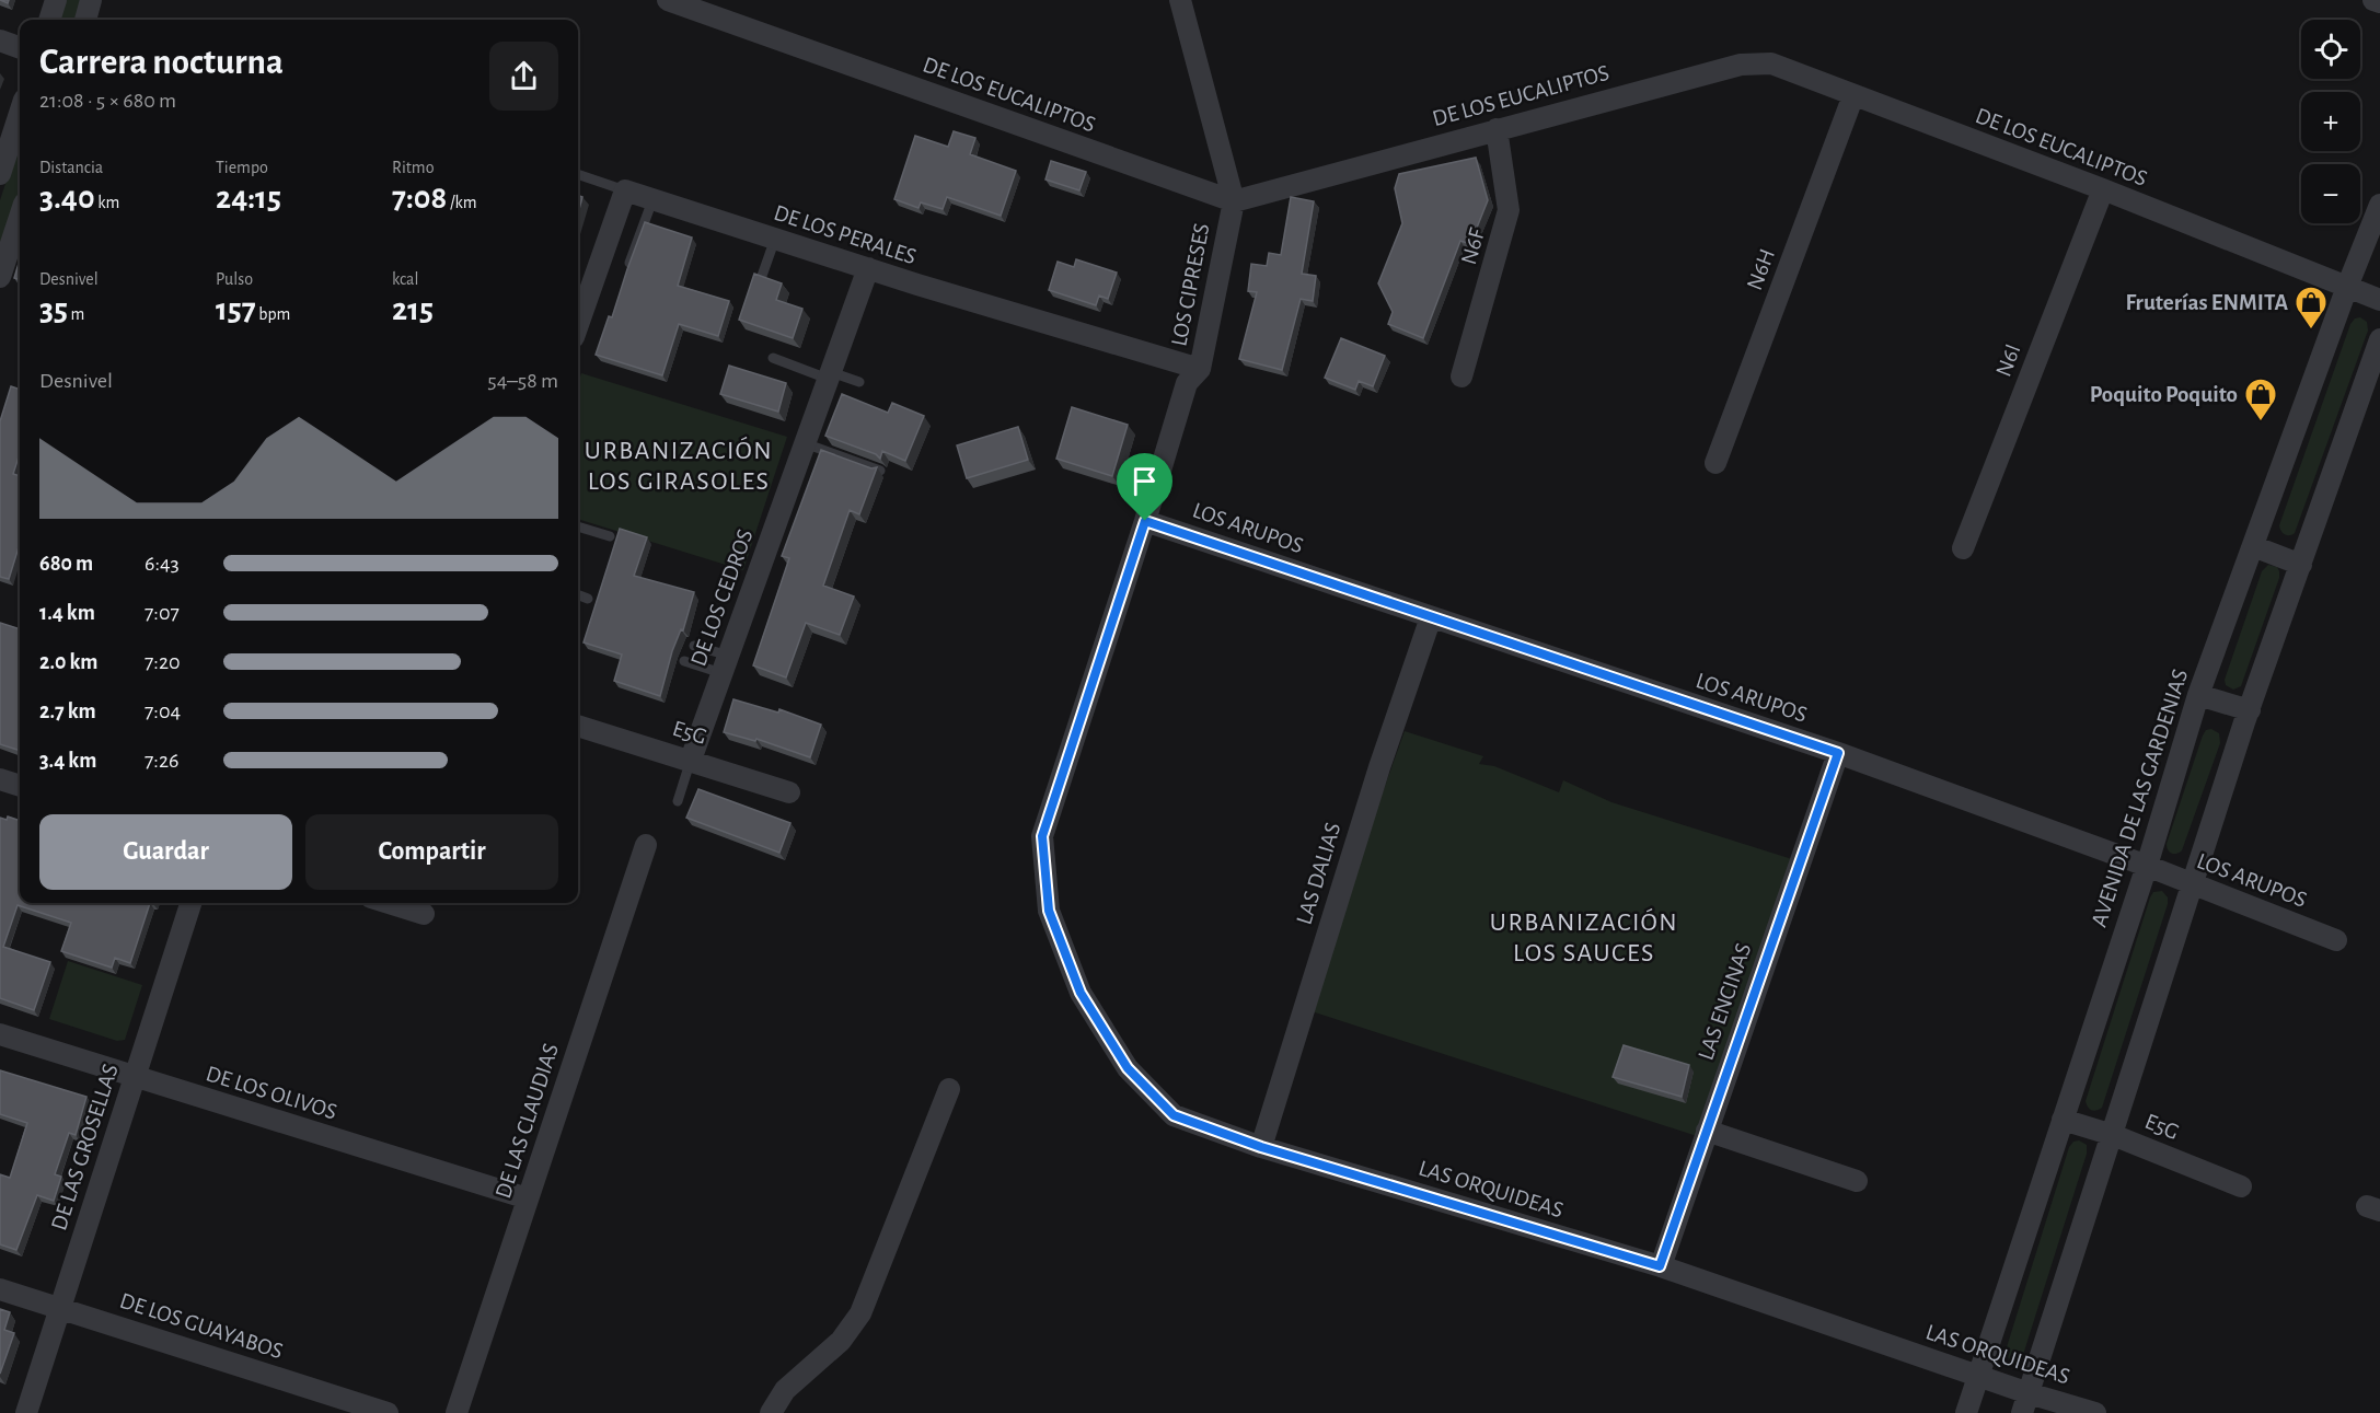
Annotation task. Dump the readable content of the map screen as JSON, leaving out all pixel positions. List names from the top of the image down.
{
  "streets": {
    "street": [
      "DE LOS EUCALIPTOS",
      "DE LOS PERALES",
      "N6F",
      "N6H",
      "LOS CIPRESES",
      "N6I",
      "LOS ARUPOS",
      "DE LOS CEDROS",
      "E5G",
      "AVENIDA DE LAS GARDENIAS",
      "LAS DALIAS",
      "LAS ENCINAS",
      "DE LOS OLIVOS",
      "DE LAS CLAUDIAS",
      "DE LAS GROSELLAS",
      "LAS ORQUIDEAS",
      "DE LOS GUAYABOS"
    ]
  },
  "crossings": [
    ["DE LOS EUCALIPTOS", "N6F"],
    ["DE LOS EUCALIPTOS", "N6H"],
    ["DE LOS EUCALIPTOS", "LOS CIPRESES"],
    ["DE LOS EUCALIPTOS", "N6I"],
    ["DE LOS EUCALIPTOS", "AVENIDA DE LAS GARDENIAS"],
    ["DE LOS PERALES", "LOS CIPRESES"],
    ["DE LOS PERALES", "DE LOS CEDROS"],
    ["LOS CIPRESES", "LOS ARUPOS"],
    ["LOS CIPRESES", "LAS ORQUIDEAS"],
    ["LOS ARUPOS", "AVENIDA DE LAS GARDENIAS"],
    ["LOS ARUPOS", "LAS DALIAS"],
    ["LOS ARUPOS", "LAS ENCINAS"],
    ["DE LOS CEDROS", "E5G"],
    ["E5G", "AVENIDA DE LAS GARDENIAS"],
    ["AVENIDA DE LAS GARDENIAS", "LAS ORQUIDEAS"],
    ["LAS DALIAS", "LAS ORQUIDEAS"],
    ["LAS ENCINAS", "LAS ORQUIDEAS"],
    ["DE LOS OLIVOS", "DE LAS CLAUDIAS"],
    ["DE LOS OLIVOS", "DE LAS GROSELLAS"],
    ["DE LAS GROSELLAS", "DE LOS GUAYABOS"]
  ],
  "districts": ["URBANIZACIÓN LOS GIRASOLES", "URBANIZACIÓN LOS SAUCES"],
  "places": {
    "shop": ["Fruterías ENMITA", "Poquito Poquito"]
  },
  "page": {
    "map_buttons": ["+", "−"],
    "heading": ["Carrera nocturna", "21:08 · 5 × 680 m"],
    "stats": [
      ["Distancia", "3.40 km"],
      ["Tiempo", "24:15"],
      ["Ritmo", "7:08 /km"],
      ["Desnivel", "35 m"],
      ["Pulso", "157 bpm"],
      ["kcal", "215"]
    ],
    "chart": ["Desnivel", "54–58 m"],
    "list": [
      {
        "name": "680 m",
        "note": "6:43"
      },
      {
        "name": "1.4 km",
        "note": "7:07"
      },
      {
        "name": "2.0 km",
        "note": "7:20"
      },
      {
        "name": "2.7 km",
        "note": "7:04"
      },
      {
        "name": "3.4 km",
        "note": "7:26"
      }
    ],
    "buttons": ["Guardar", "Compartir"]
  }
}
